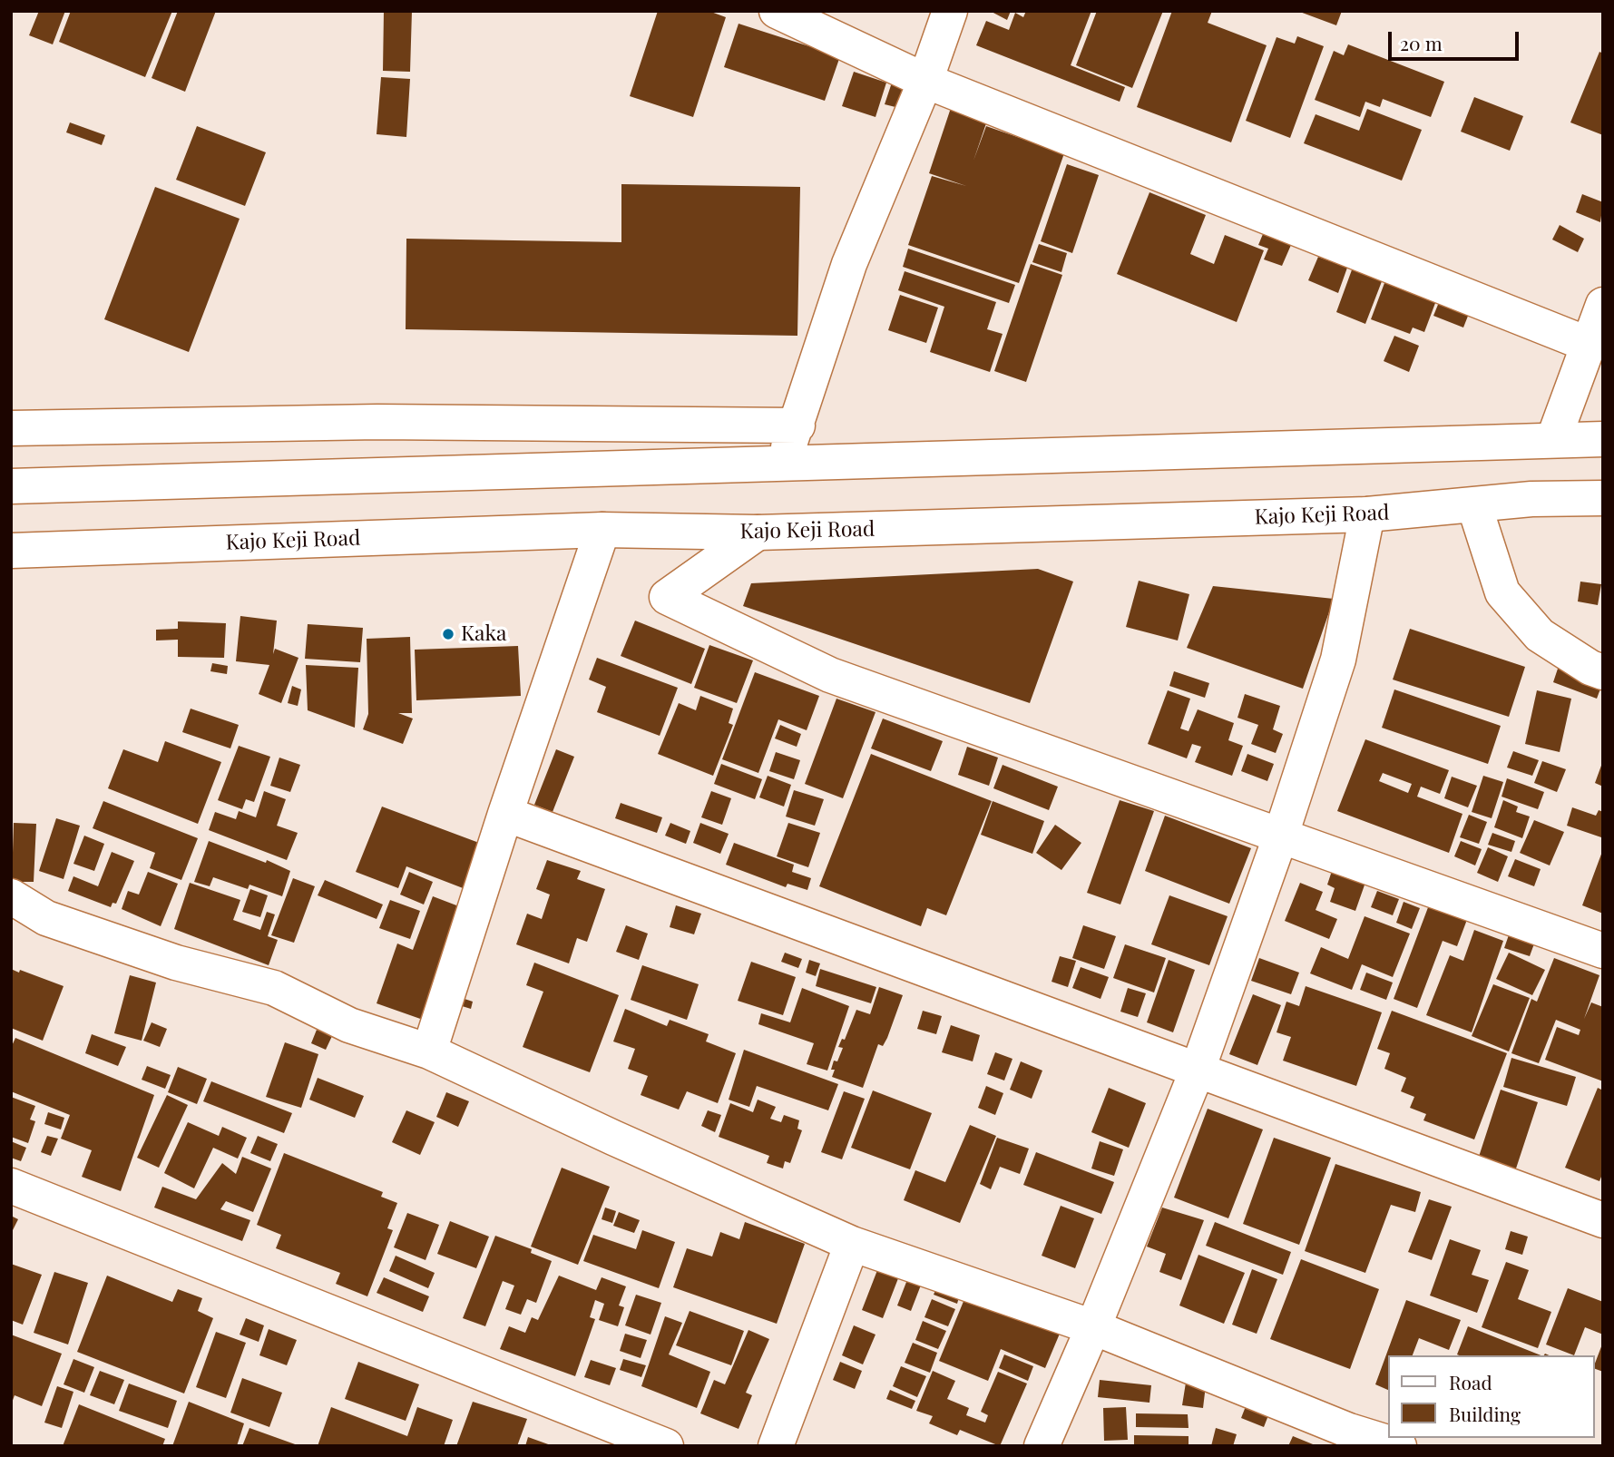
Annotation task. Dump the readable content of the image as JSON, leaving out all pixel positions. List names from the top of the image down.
{
  "streets": {
    "street": ["Kajo Keji Road"]
  },
  "places": ["Kaka"],
  "legend": ["Road", "Building"],
  "scale_bar": "20 m"
}
